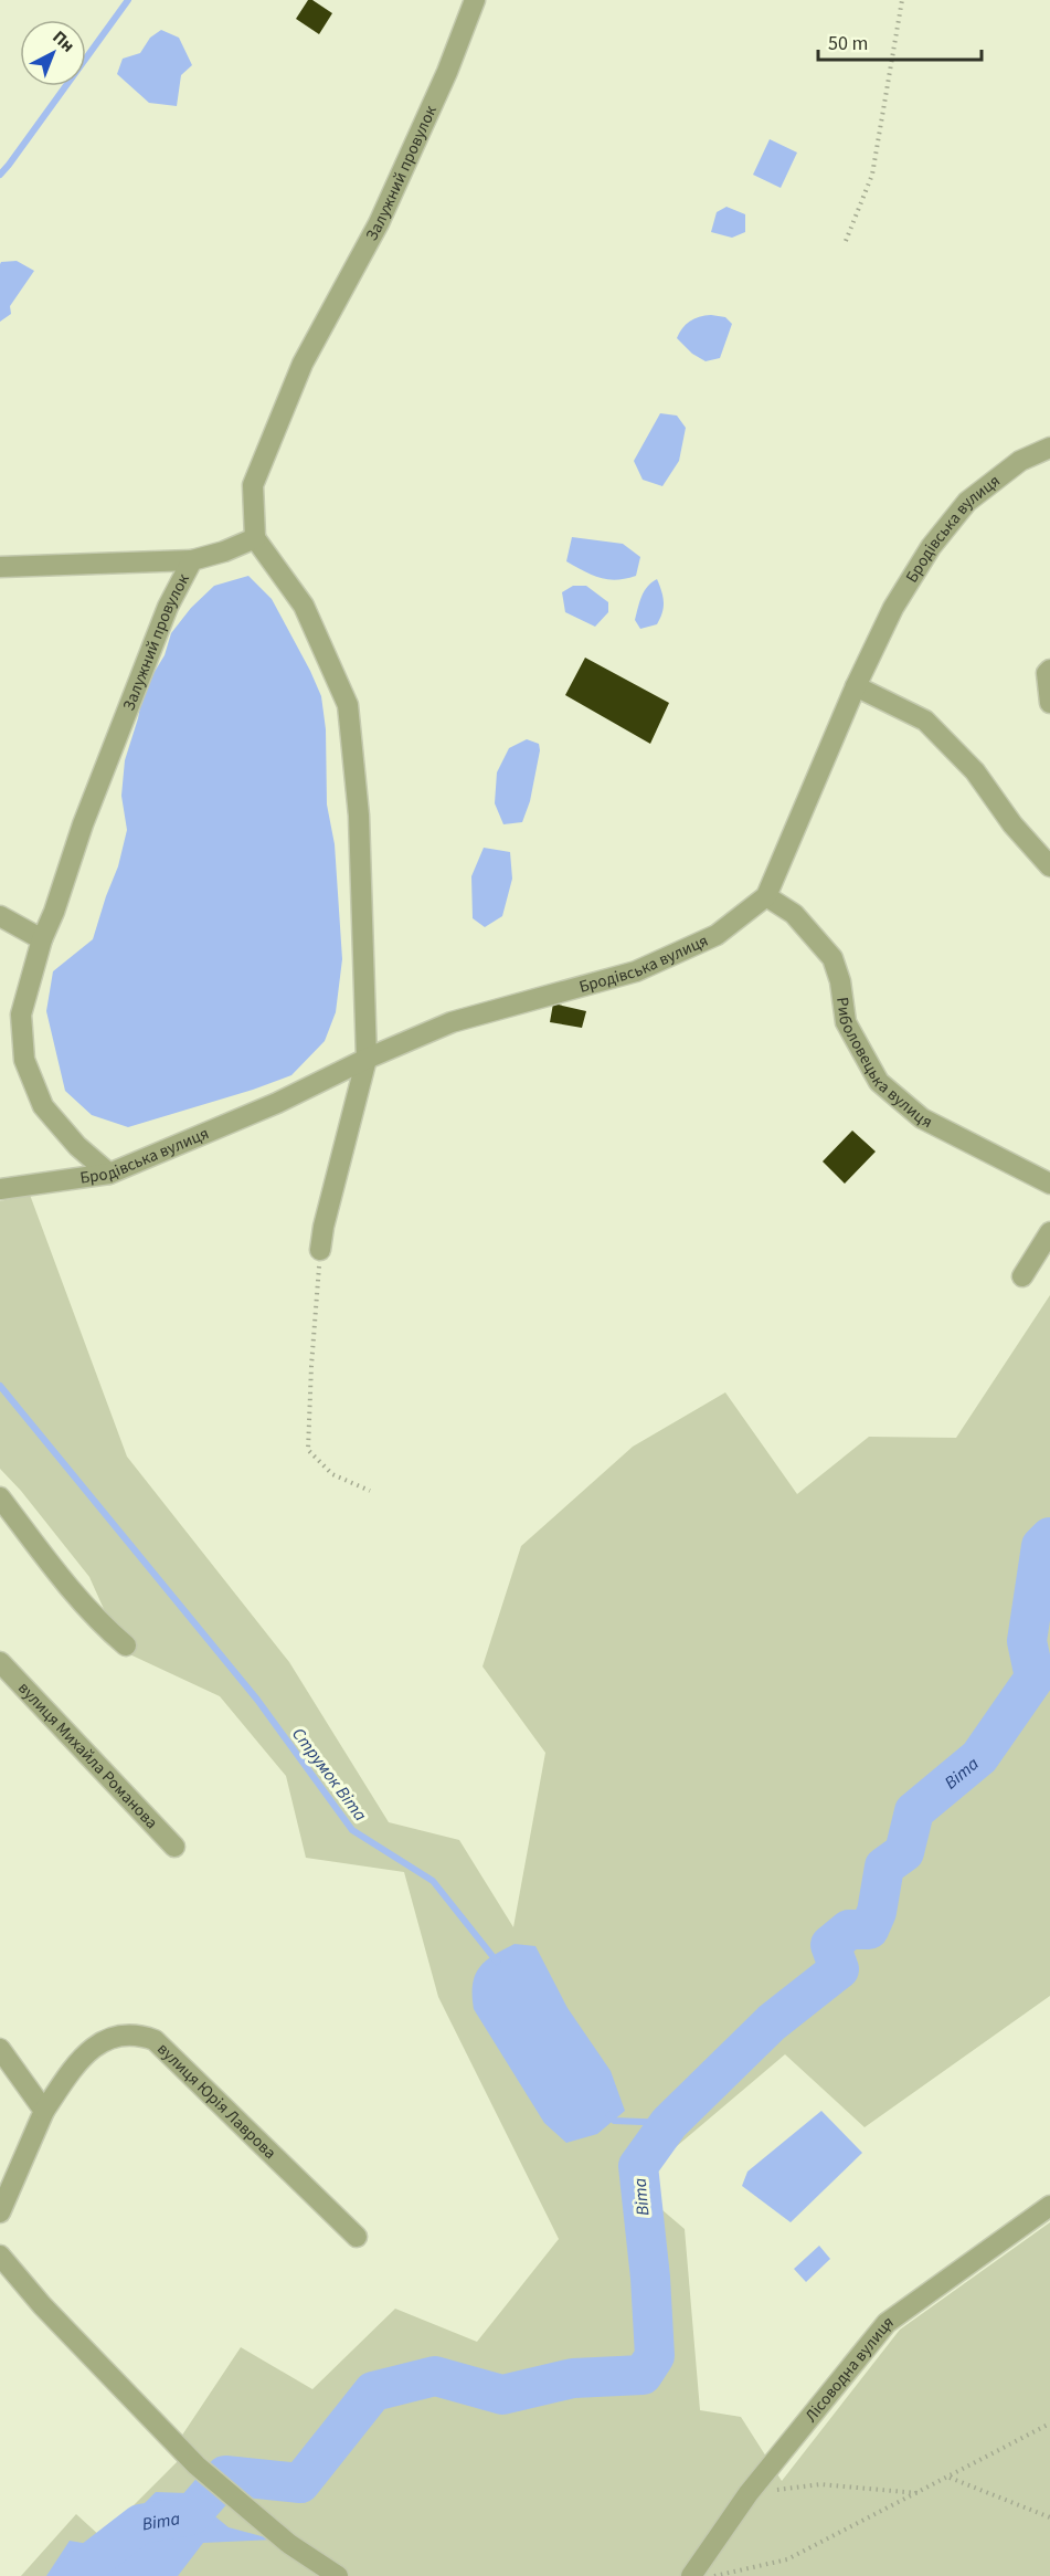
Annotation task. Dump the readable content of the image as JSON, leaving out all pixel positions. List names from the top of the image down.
{
  "streets": {
    "street": [
      "Залужний провулок",
      "Бродівська вулиця",
      "Риболовецька вулиця",
      "вулиця Михайла Романова",
      "вулиця Юрія Лаврова",
      "Лісоводна вулиця"
    ]
  },
  "crossings": [
    ["Залужний провулок", "Бродівська вулиця"],
    ["Бродівська вулиця", "Риболовецька вулиця"]
  ],
  "water": ["Віта", "Струмок Віта"],
  "scale_bar": "50 m",
  "north": "top right"
}
